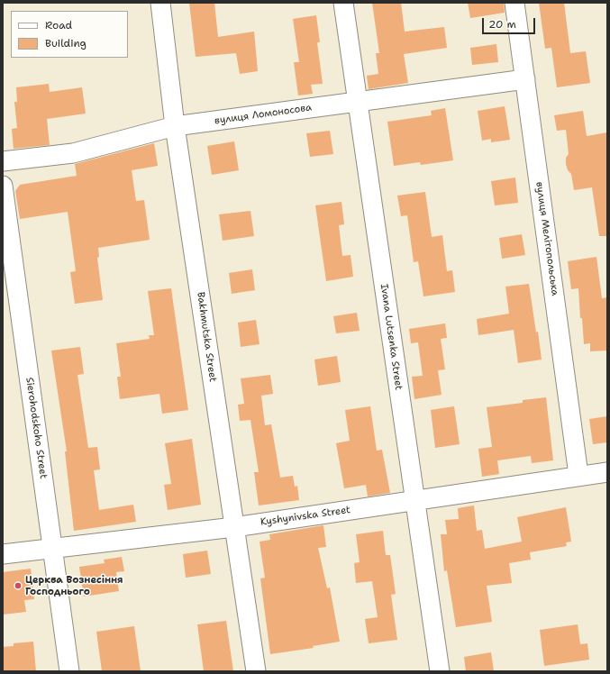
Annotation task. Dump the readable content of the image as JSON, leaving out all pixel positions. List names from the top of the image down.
{
  "streets": {
    "street": [
      "вулиця Ломоносова",
      "вулиця Мелітопольська",
      "Bakhmutska Street",
      "Ivana Lutsenka Street",
      "Sierohodskoho Street",
      "Kyshynivska Street"
    ]
  },
  "crossings": [
    ["вулиця Ломоносова", "вулиця Мелітопольська"],
    ["вулиця Ломоносова", "Bakhmutska Street"],
    ["вулиця Ломоносова", "Ivana Lutsenka Street"],
    ["вулиця Мелітопольська", "Kyshynivska Street"],
    ["Bakhmutska Street", "Kyshynivska Street"],
    ["Ivana Lutsenka Street", "Kyshynivska Street"],
    ["Sierohodskoho Street", "Kyshynivska Street"]
  ],
  "places": ["Церква Вознесіння Господнього"],
  "legend": ["Road", "Building"],
  "scale_bar": "20 m"
}
